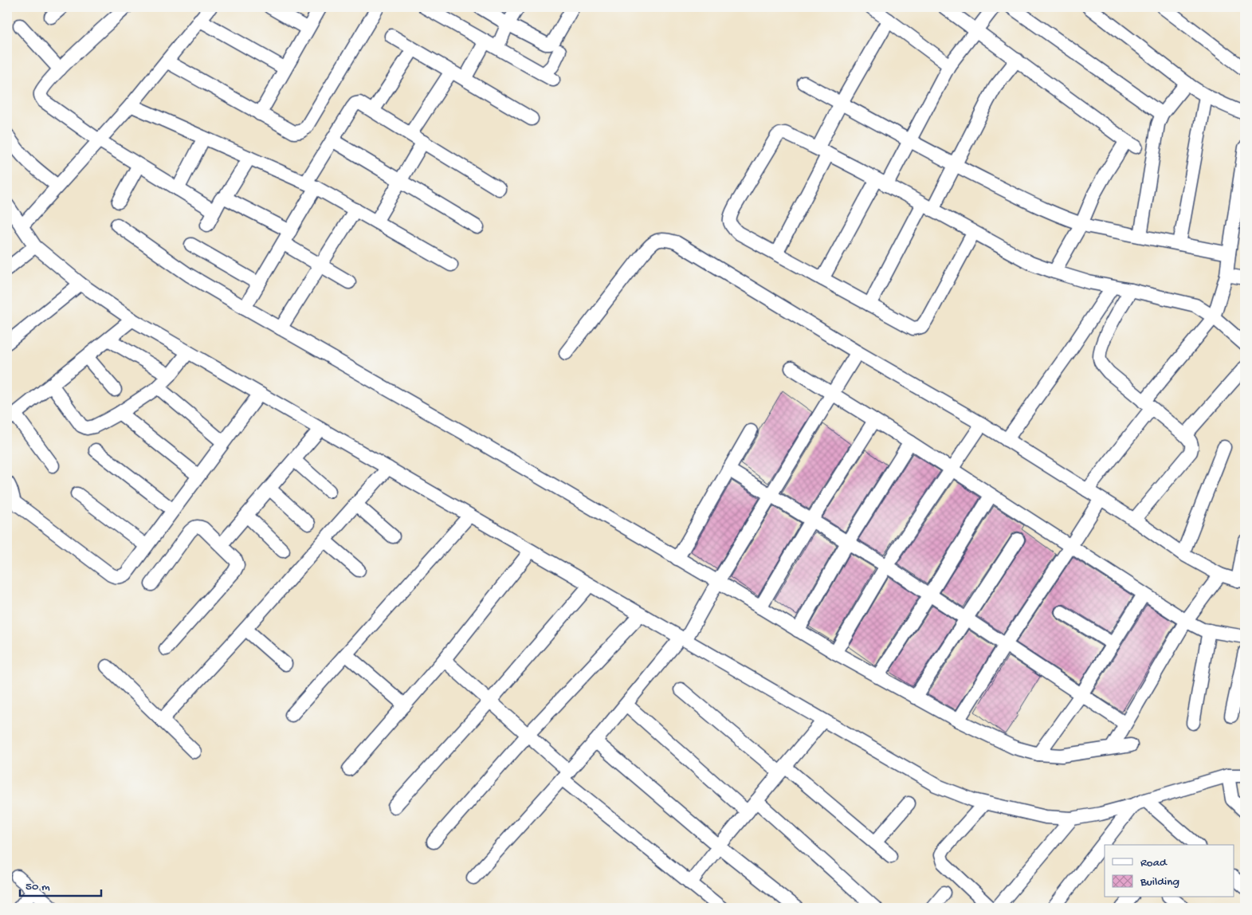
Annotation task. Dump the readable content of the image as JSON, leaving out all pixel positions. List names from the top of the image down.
{
  "legend": ["Road", "Building"],
  "scale_bar": "50 m"
}
